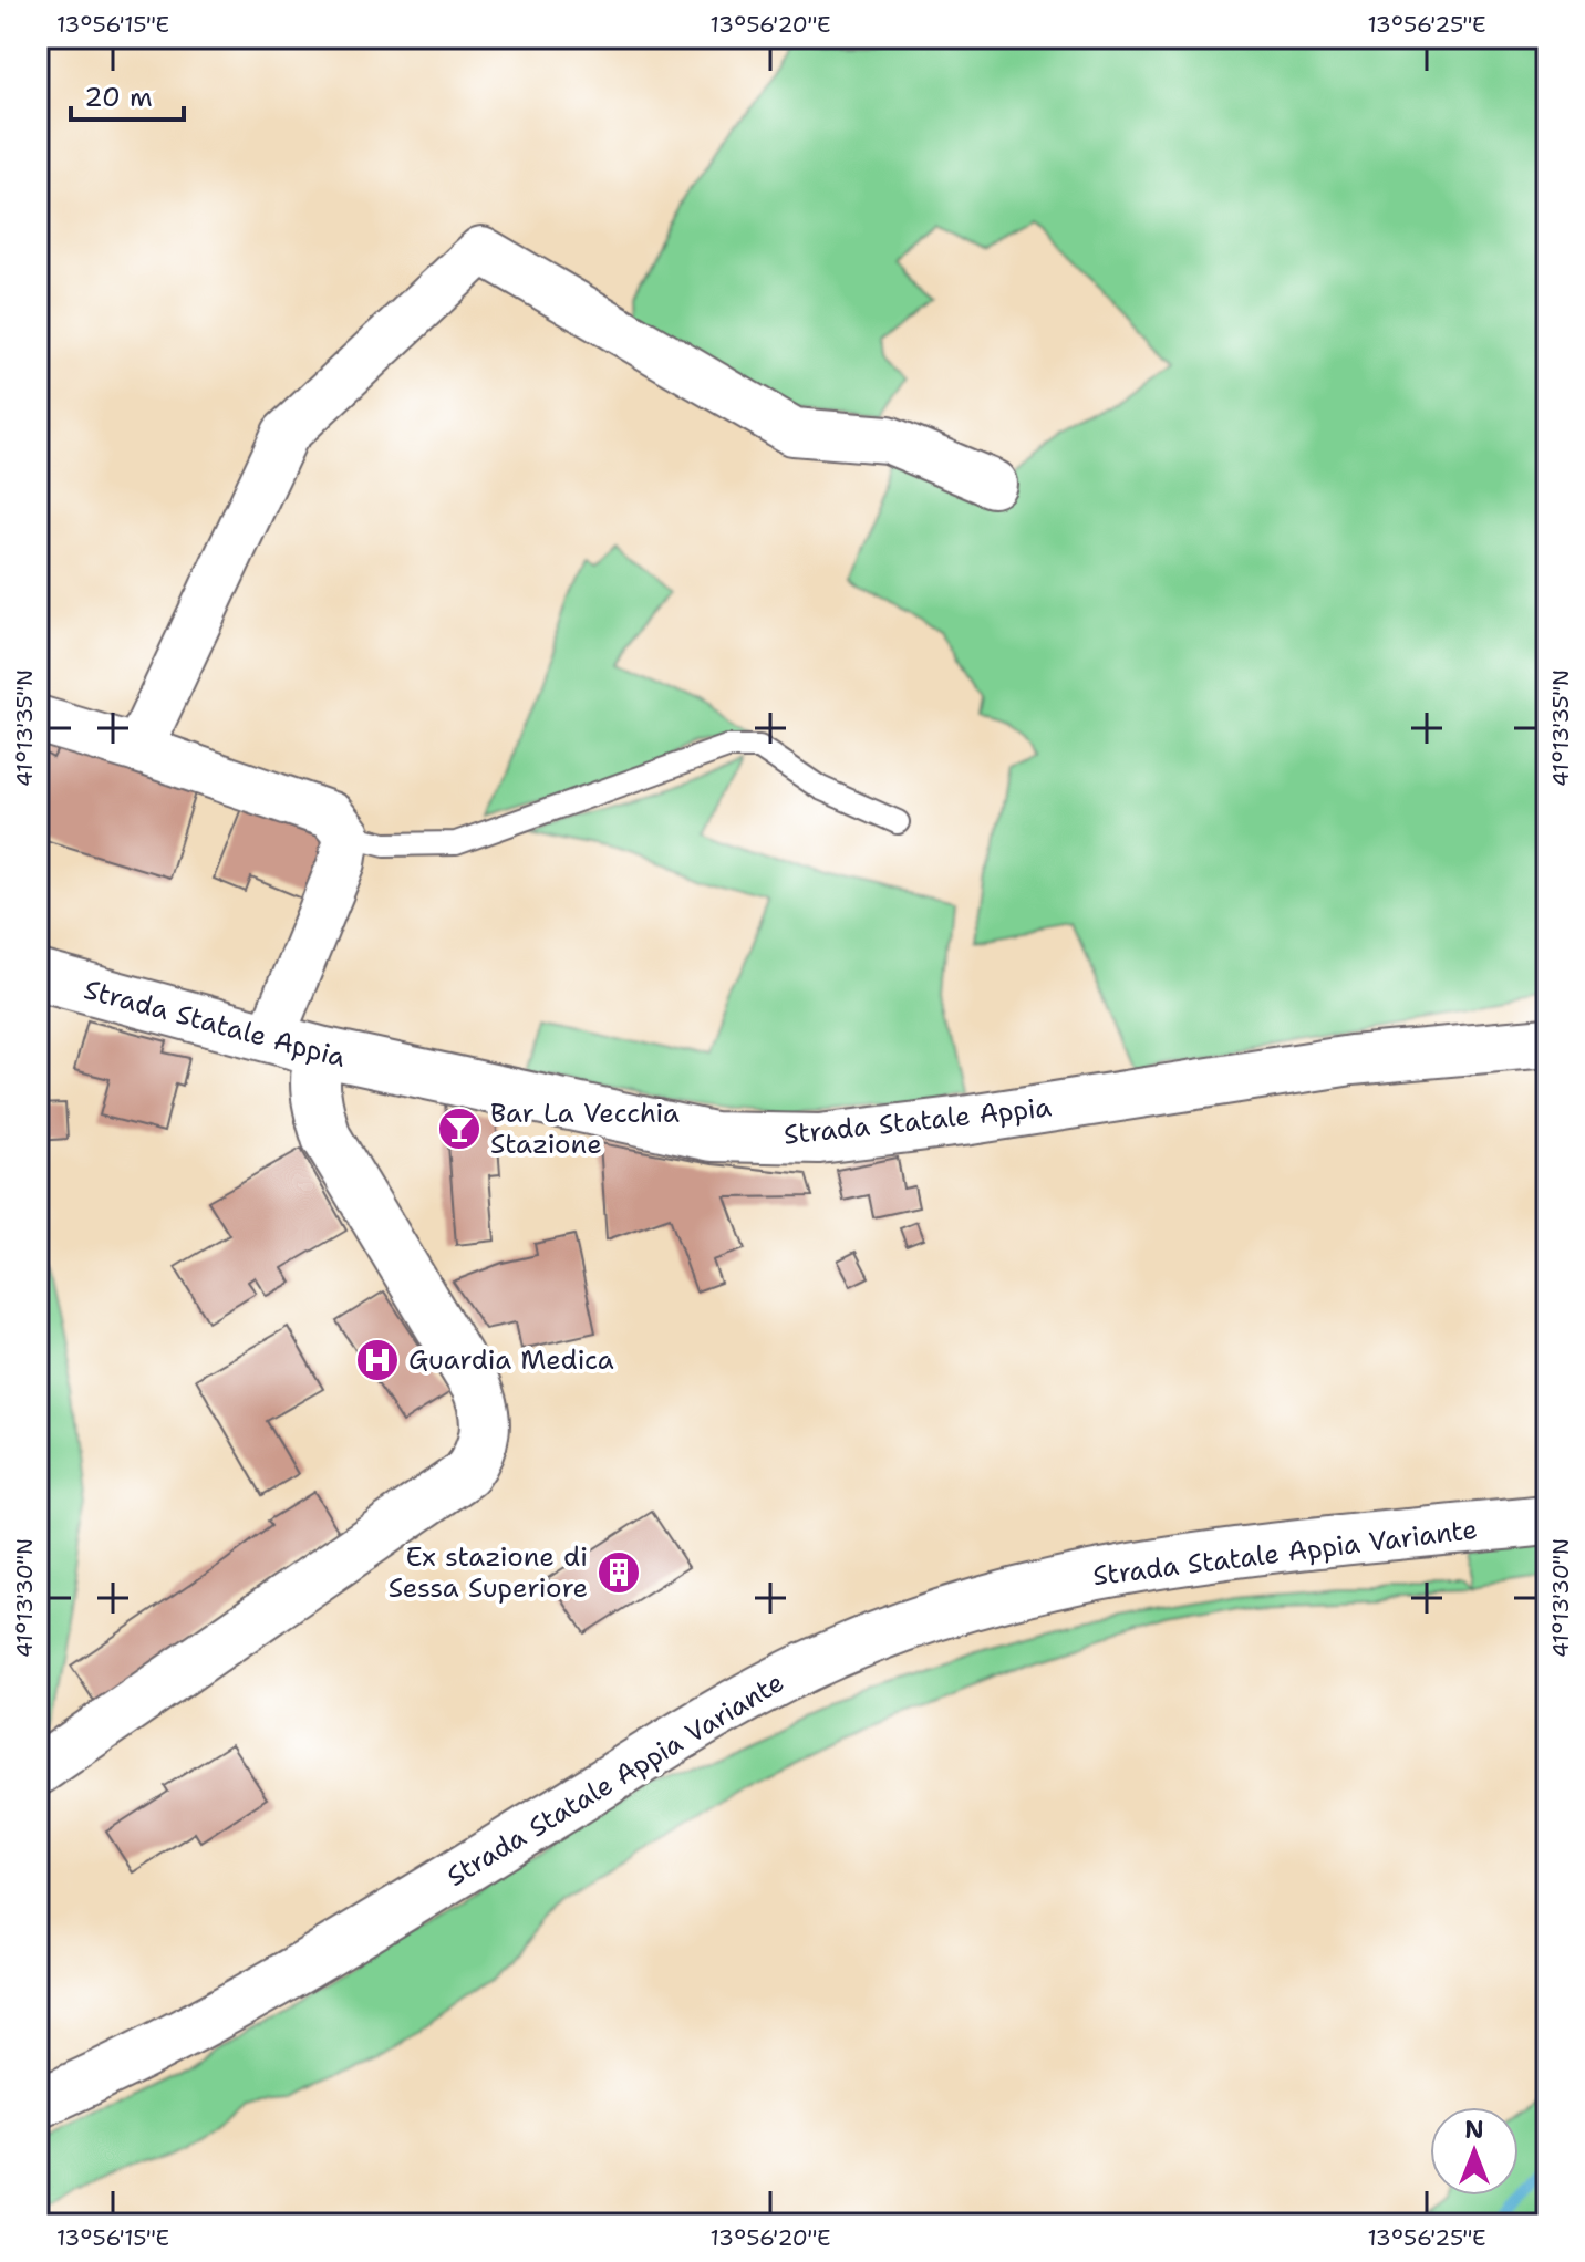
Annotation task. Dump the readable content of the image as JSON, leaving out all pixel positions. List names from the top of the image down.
{
  "streets": {
    "street": ["Strada Statale Appia", "Strada Statale Appia Variante"]
  },
  "places": {
    "bar": ["Bar La Vecchia Stazione"],
    "hospital": ["Guardia Medica"],
    "building": ["Ex stazione di Sessa Superiore"]
  },
  "scale_bar": "20 m",
  "north": "top",
  "coordinates": [
    "13°56'15\"E",
    "13°56'20\"E",
    "13°56'25\"E",
    "41°13'35\"N",
    "41°13'30\"N"
  ]
}
